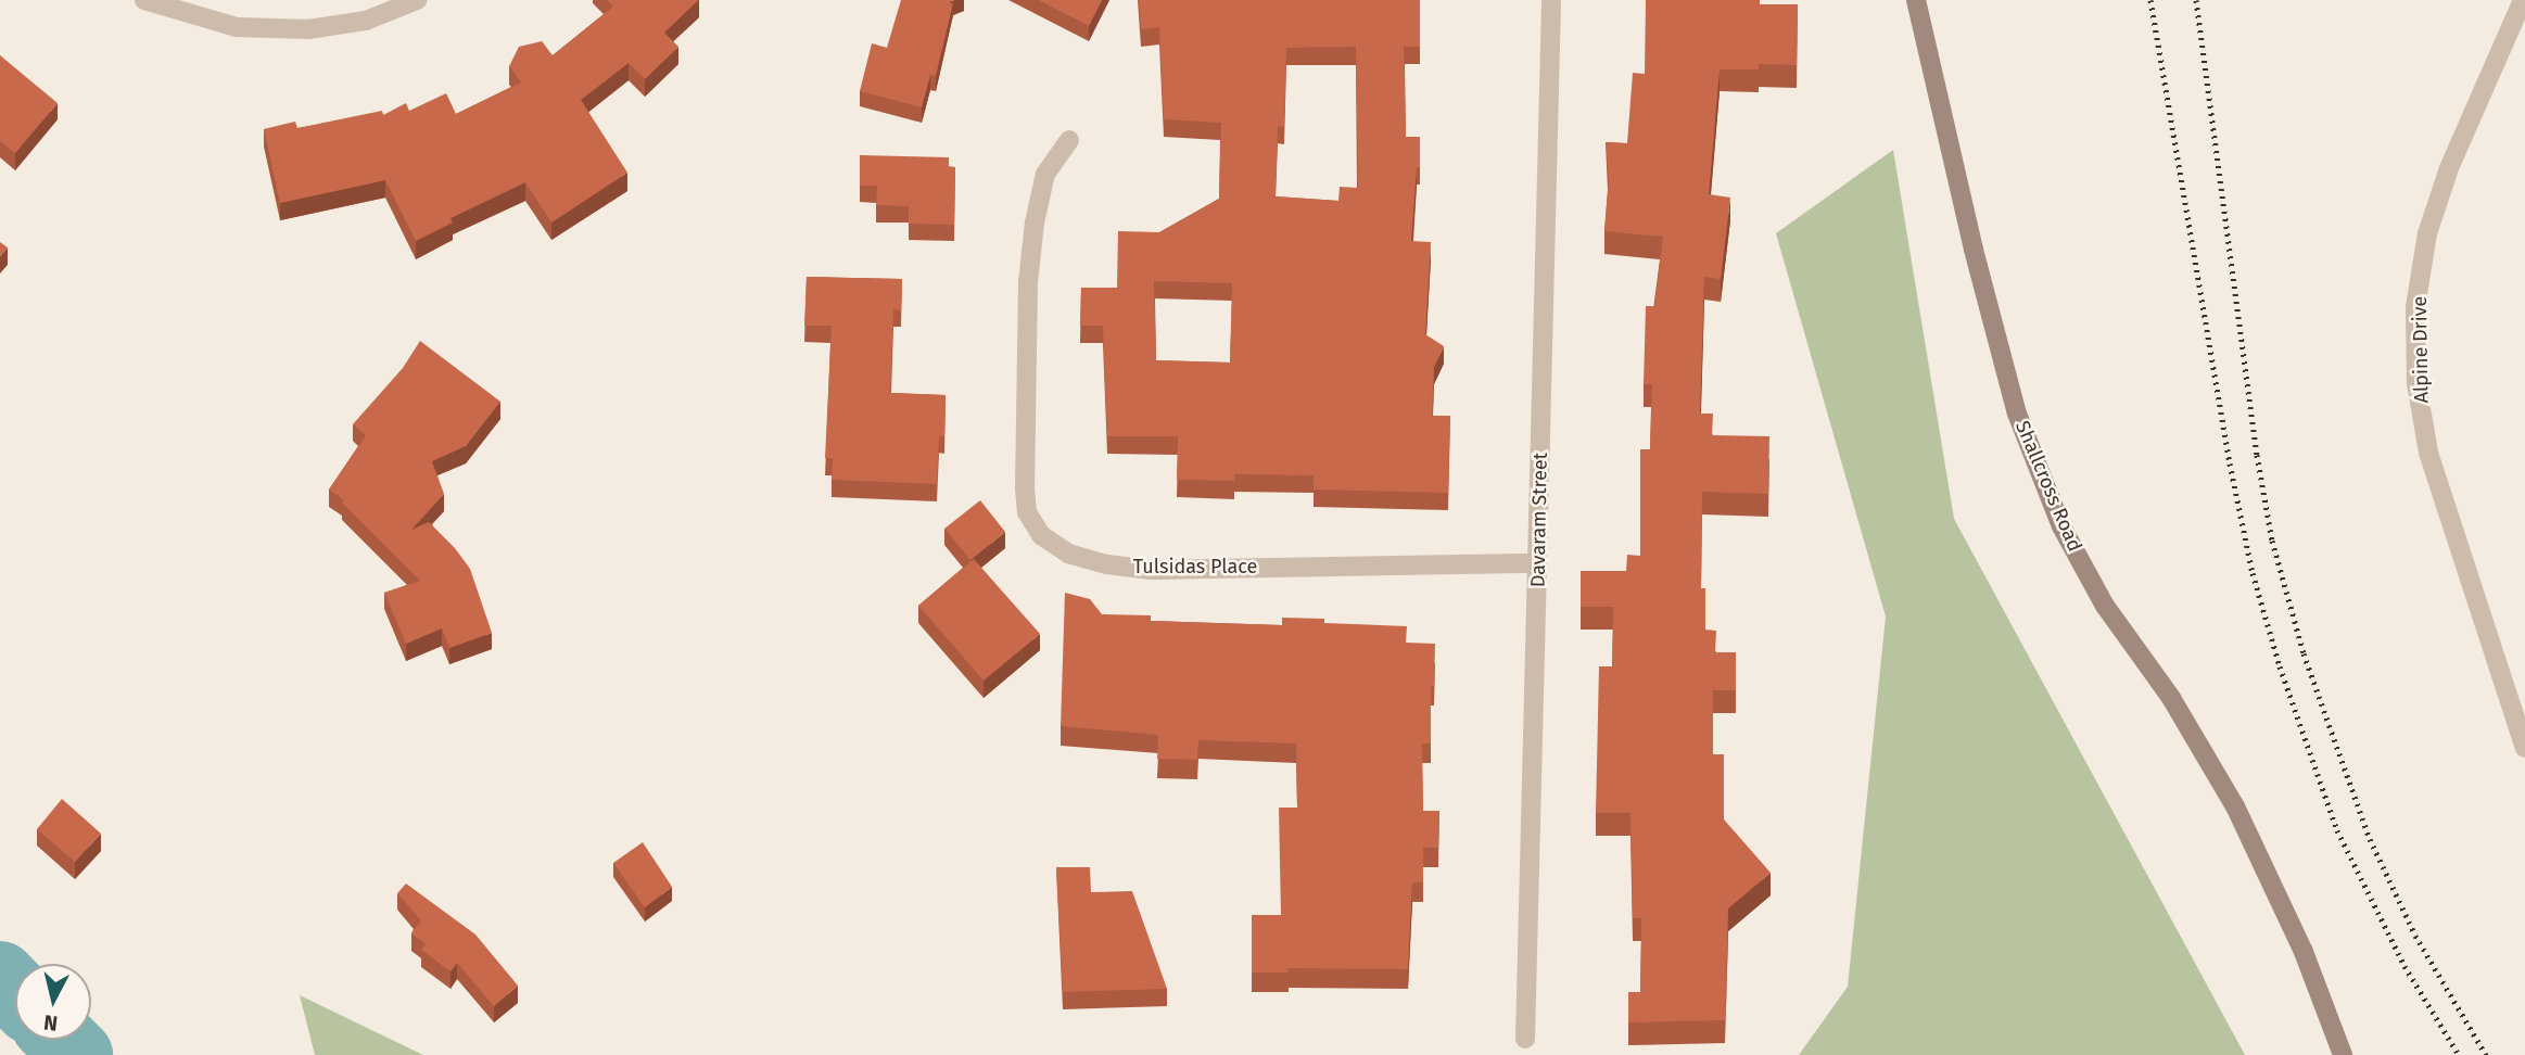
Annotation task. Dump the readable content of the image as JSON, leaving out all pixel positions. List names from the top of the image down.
{
  "streets": {
    "street": [
      "Alpine Drive",
      "Shallcross Road",
      "Davaram Street",
      "Tulsidas Place"
    ]
  },
  "crossings": [
    ["Davaram Street", "Tulsidas Place"]
  ],
  "north": "bottom"
}
